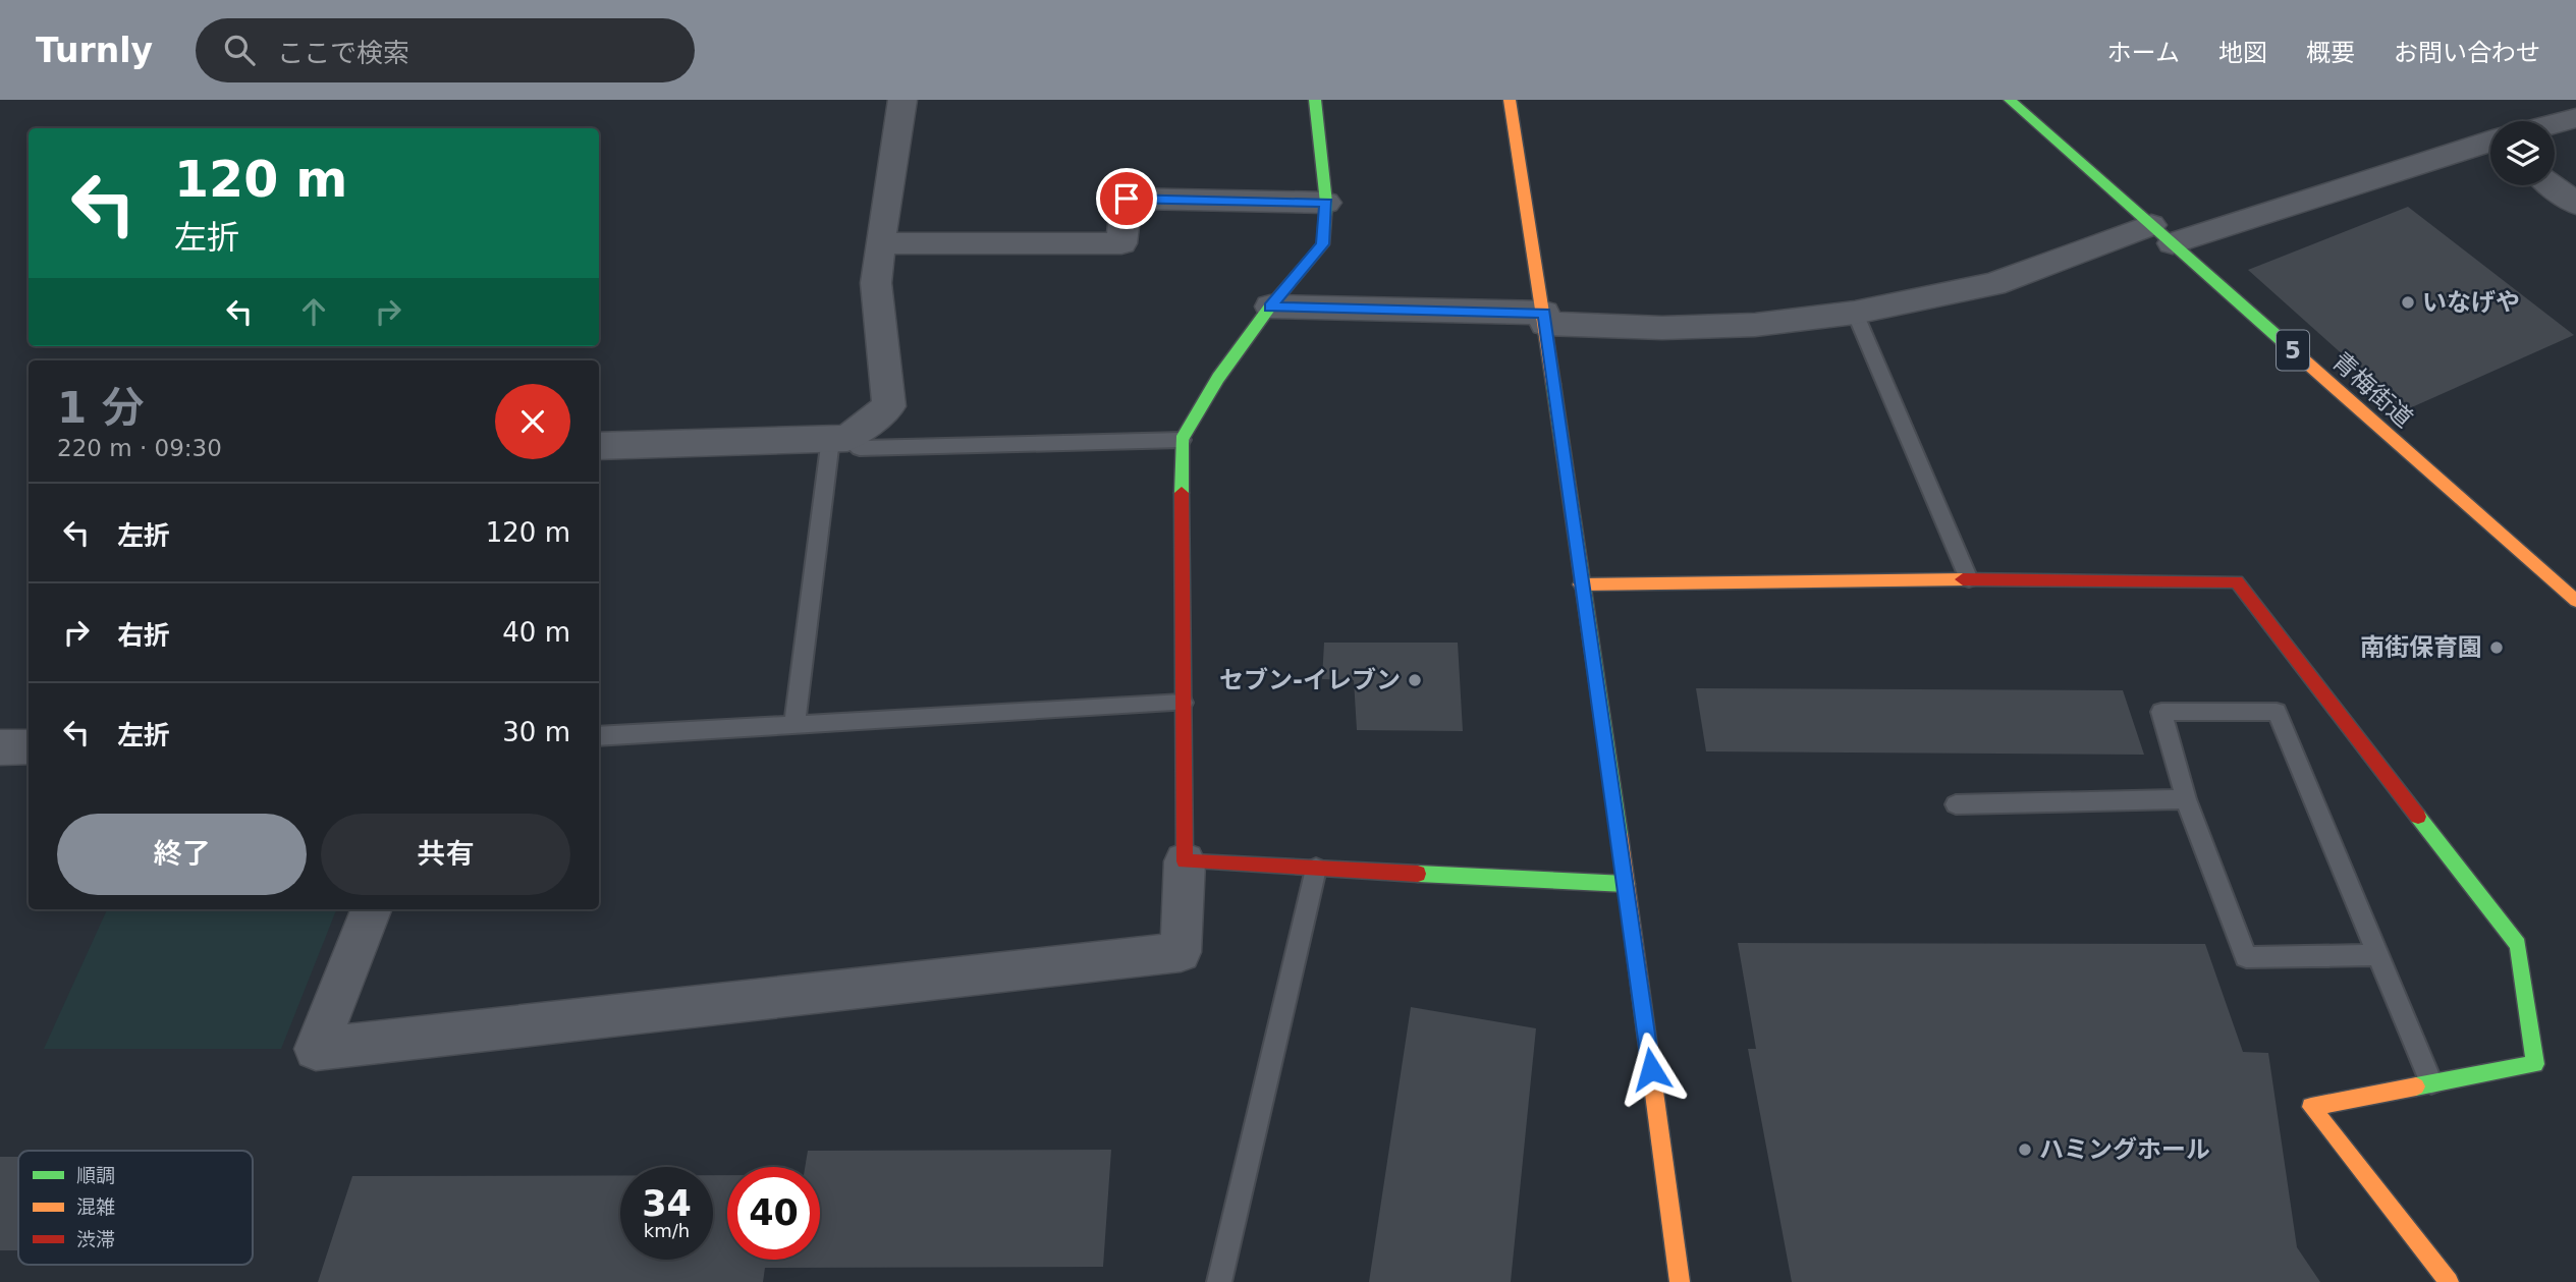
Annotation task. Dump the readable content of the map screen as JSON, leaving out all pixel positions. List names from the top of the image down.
{
  "streets": {
    "street": ["5", "青梅街道"]
  },
  "places": [
    "いなげや",
    "南街保育園",
    "セブン-イレブン",
    "ハミングホール"
  ],
  "legend": ["順調", "混雑", "渋滞"],
  "page": {
    "header": "Turnly",
    "search": "ここで検索",
    "nav": [
      "ホーム",
      "地図",
      "概要",
      "お問い合わせ"
    ],
    "turn": ["120 m", "左折"],
    "heading": ["1 分", "220 m · 09:30"],
    "list": [
      {
        "name": "左折",
        "value": "120 m"
      },
      {
        "name": "右折",
        "value": "40 m"
      },
      {
        "name": "左折",
        "value": "30 m"
      }
    ],
    "buttons": ["終了", "共有"],
    "speed": "34 km/h",
    "limit": "40"
  }
}
